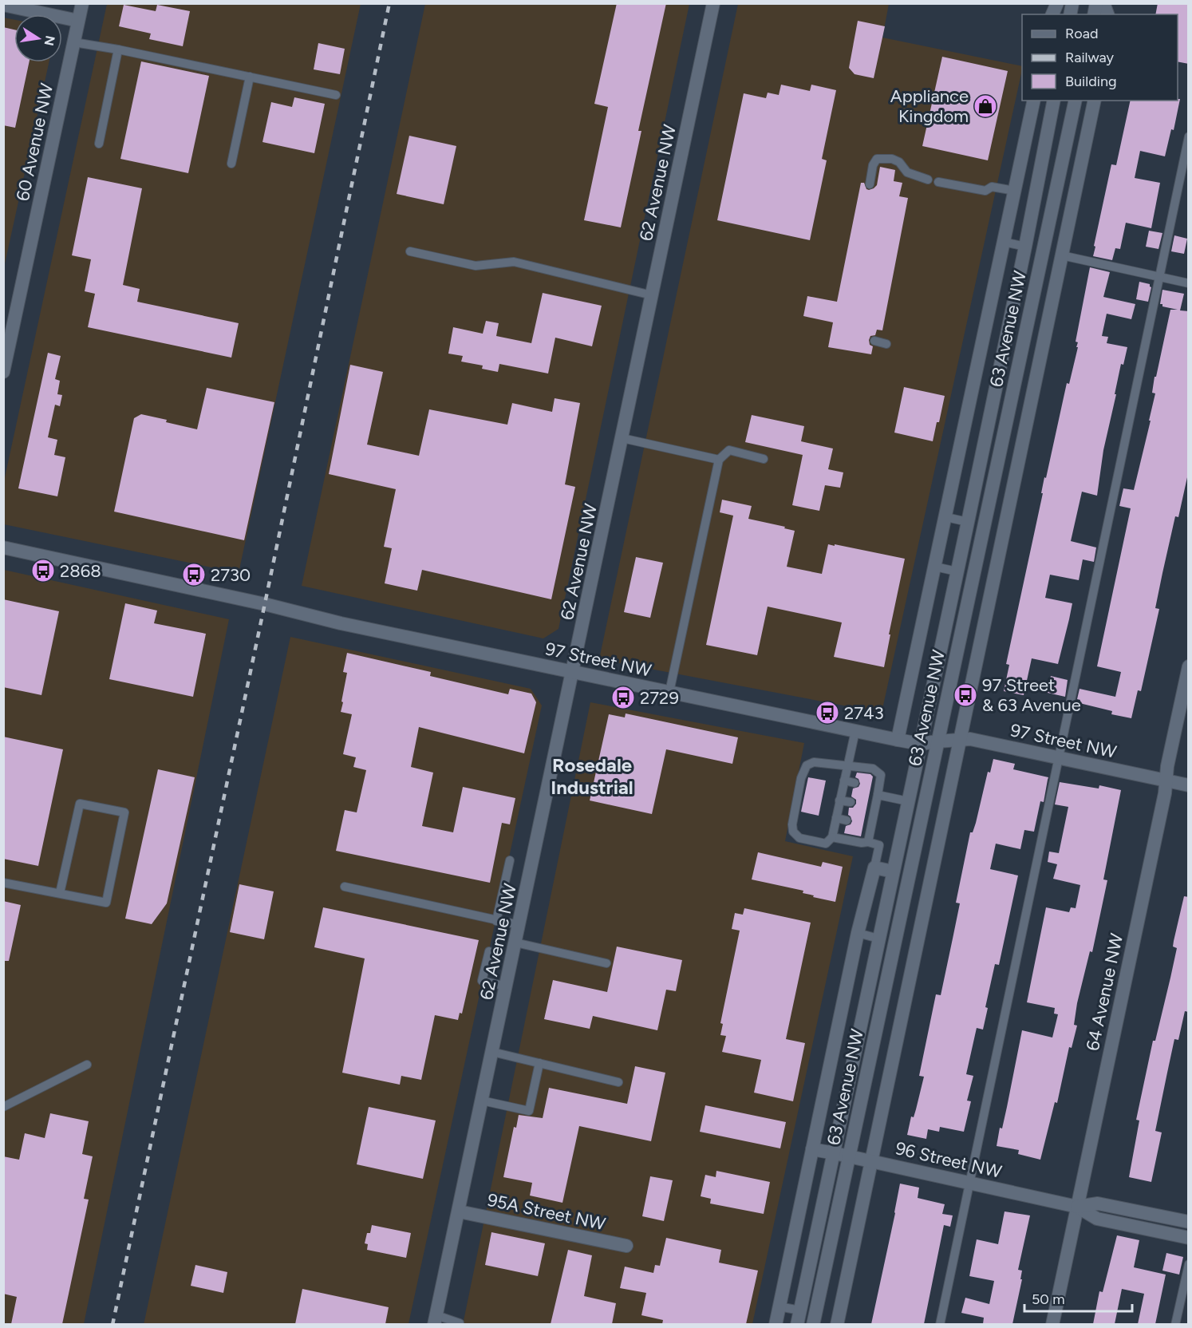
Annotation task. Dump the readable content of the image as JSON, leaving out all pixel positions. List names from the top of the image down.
{
  "streets": {
    "street": [
      "60 Avenue NW",
      "62 Avenue NW",
      "63 Avenue NW",
      "97 Street NW",
      "64 Avenue NW",
      "96 Street NW",
      "95A Street NW"
    ]
  },
  "crossings": [
    ["62 Avenue NW", "97 Street NW"],
    ["62 Avenue NW", "95A Street NW"],
    ["63 Avenue NW", "97 Street NW"],
    ["63 Avenue NW", "96 Street NW"],
    ["97 Street NW", "64 Avenue NW"],
    ["64 Avenue NW", "96 Street NW"]
  ],
  "districts": ["Rosedale Industrial"],
  "places": {
    "shop": ["Appliance Kingdom"],
    "bus stop": [
      "2868",
      "2730",
      "97 Street & 63 Avenue",
      "2729",
      "2743"
    ]
  },
  "legend": ["Road", "Railway", "Building"],
  "scale_bar": "50 m",
  "north": "right"
}
